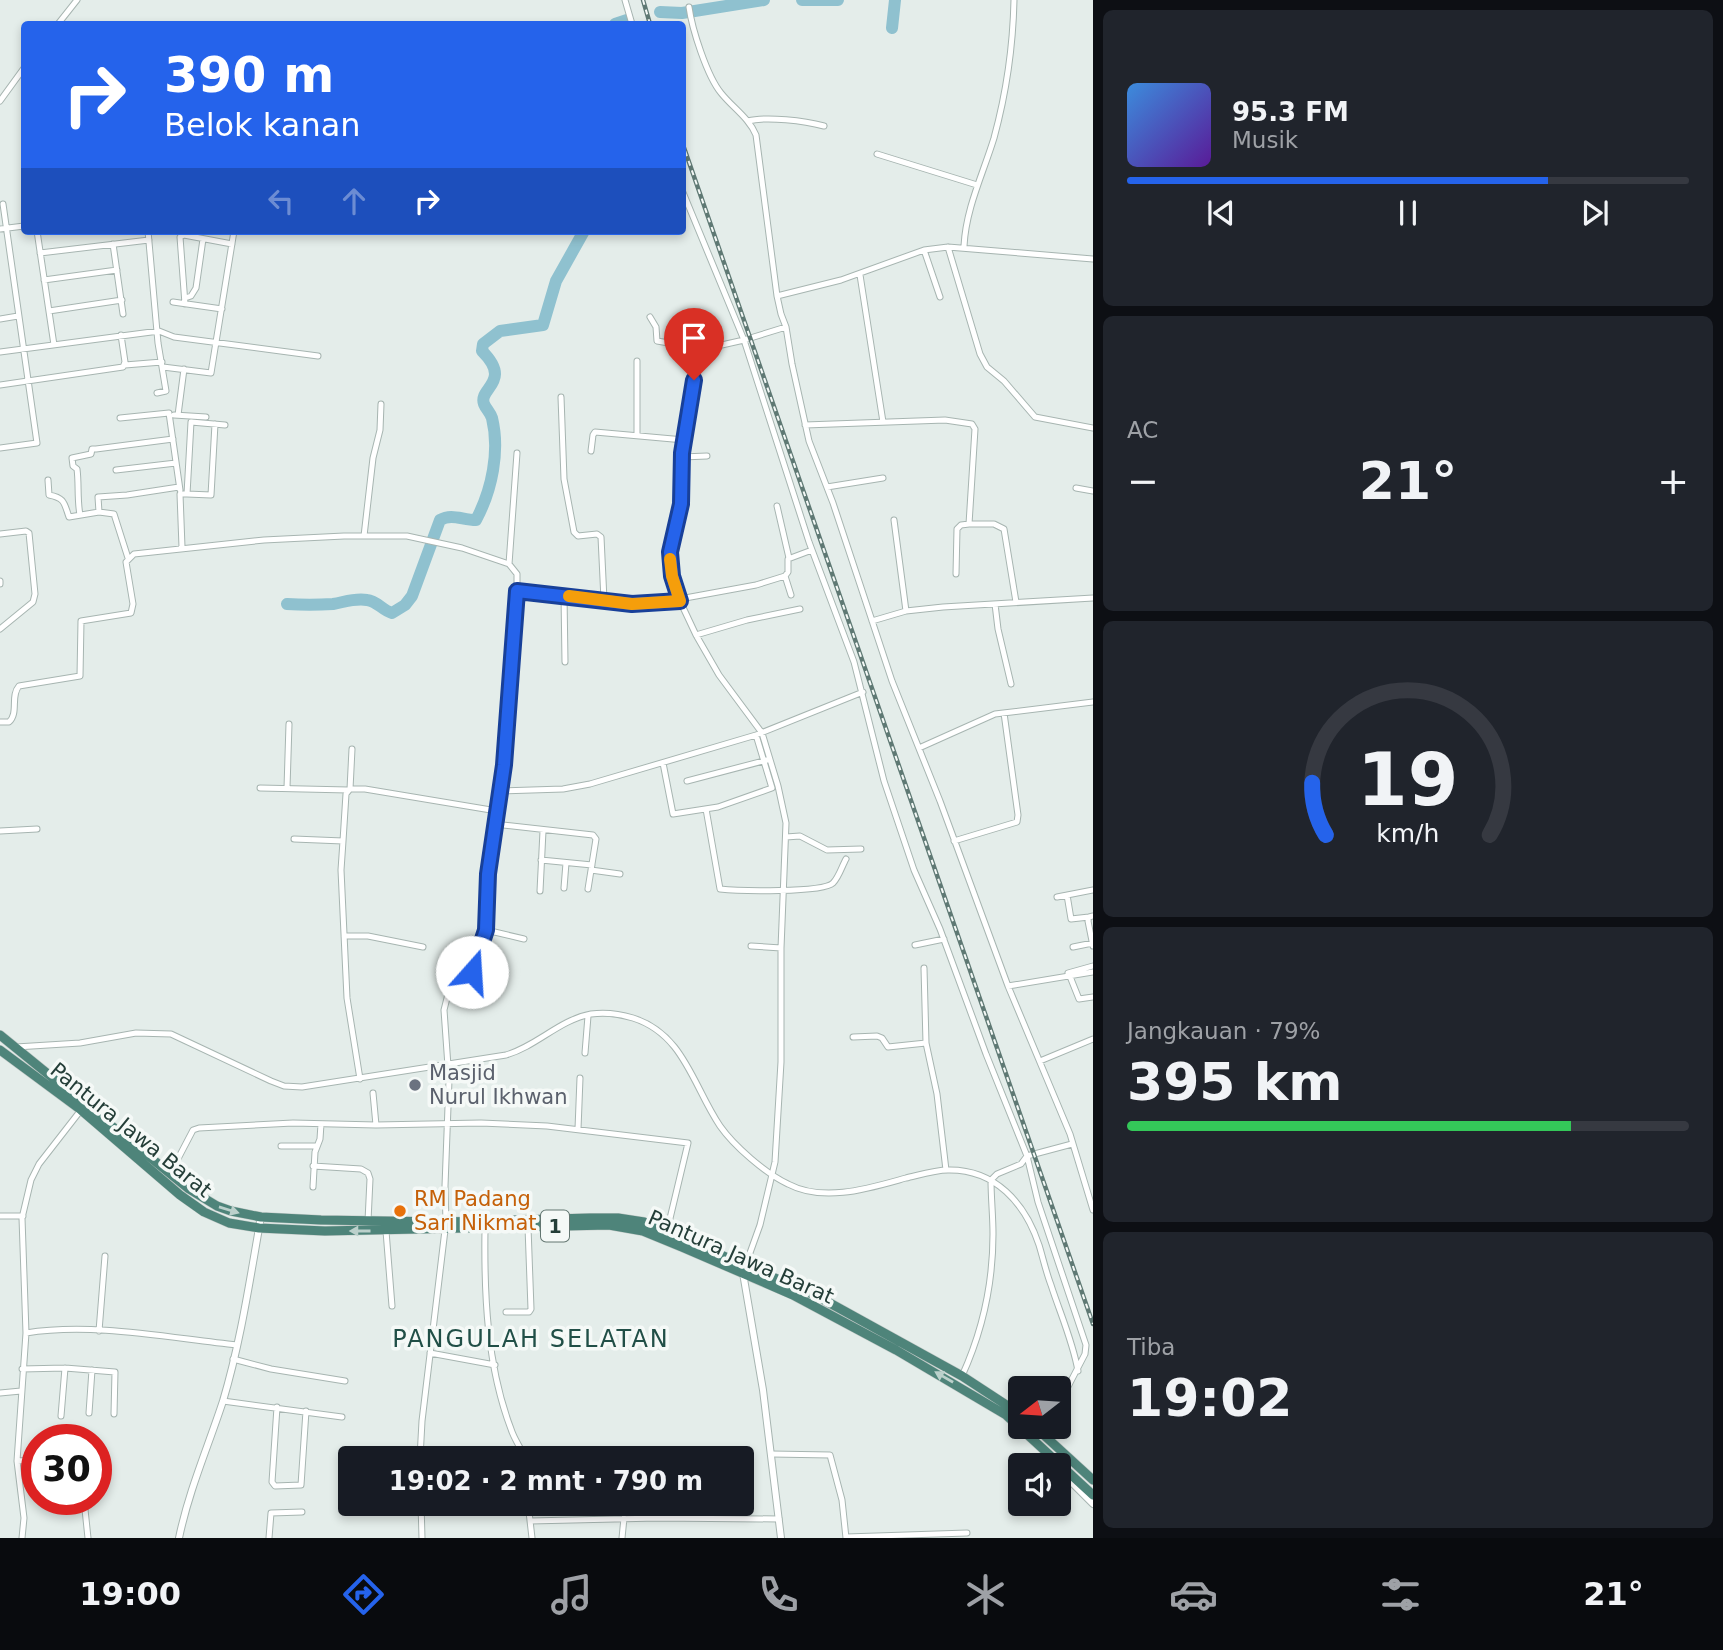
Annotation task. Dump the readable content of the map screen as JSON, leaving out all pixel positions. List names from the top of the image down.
{
  "streets": {
    "highway": ["Pantura Jawa Barat", "1"]
  },
  "crossings": [
    ["Pantura Jawa Barat", "1"]
  ],
  "districts": ["PANGULAH SELATAN"],
  "places": ["Masjid Nurul Ikhwan", "RM Padang Sari Nikmat"],
  "north": "left",
  "page": {
    "turn": ["390 m", "Belok kanan"],
    "song": ["95.3 FM", "Musik"],
    "tile": [
      "AC",
      ["Jangkauan · 79%", "395 km"],
      ["Tiba", "19:02"]
    ],
    "heat": ["−", "21°", "+"],
    "limit": "30",
    "trip": "19:02 · 2 mnt · 790 m",
    "tabs": ["19:00", "21°"],
    "gauge": ["19", "km/h"]
  }
}
